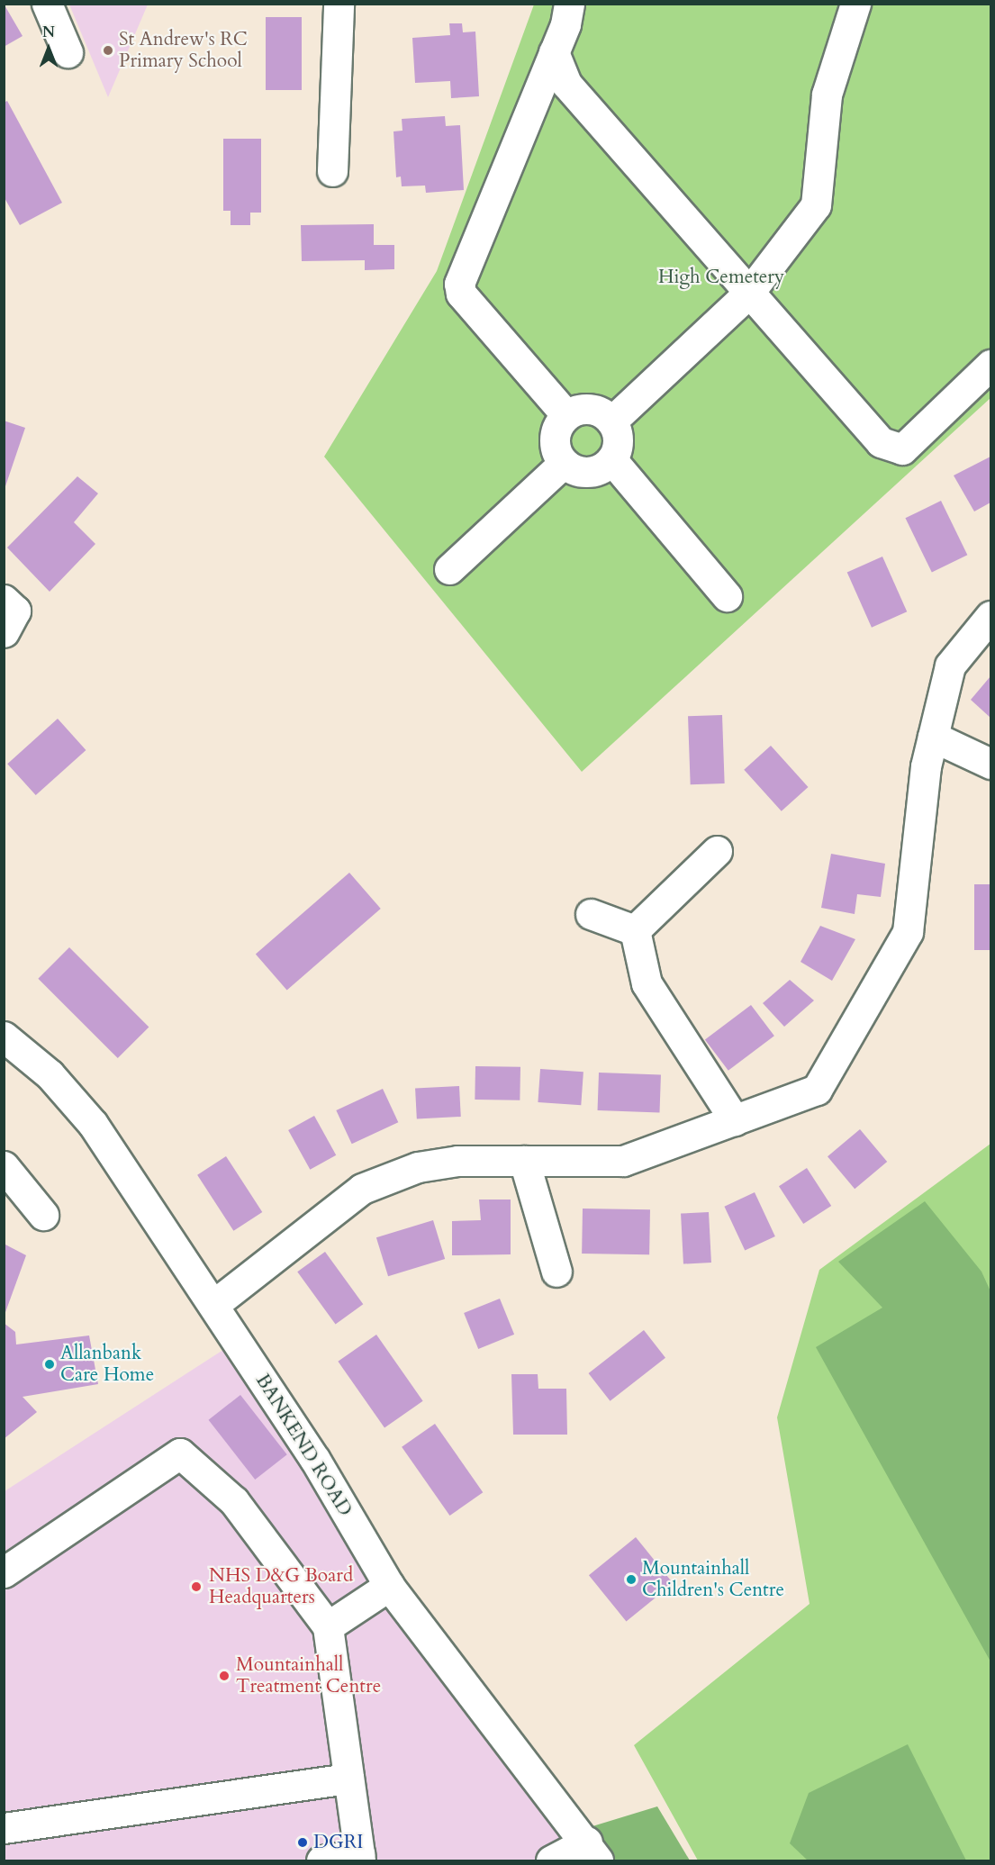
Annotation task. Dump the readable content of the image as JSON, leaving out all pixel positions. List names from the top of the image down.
{
  "streets": {
    "street": ["BANKEND ROAD"]
  },
  "parks": ["High Cemetery"],
  "places": [
    "St Andrew's RC Primary School",
    "Allanbank Care Home",
    "Mountainhall Children's Centre",
    "NHS D&G Board Headquarters",
    "Mountainhall Treatment Centre",
    "DGRI"
  ],
  "north": "top"
}
